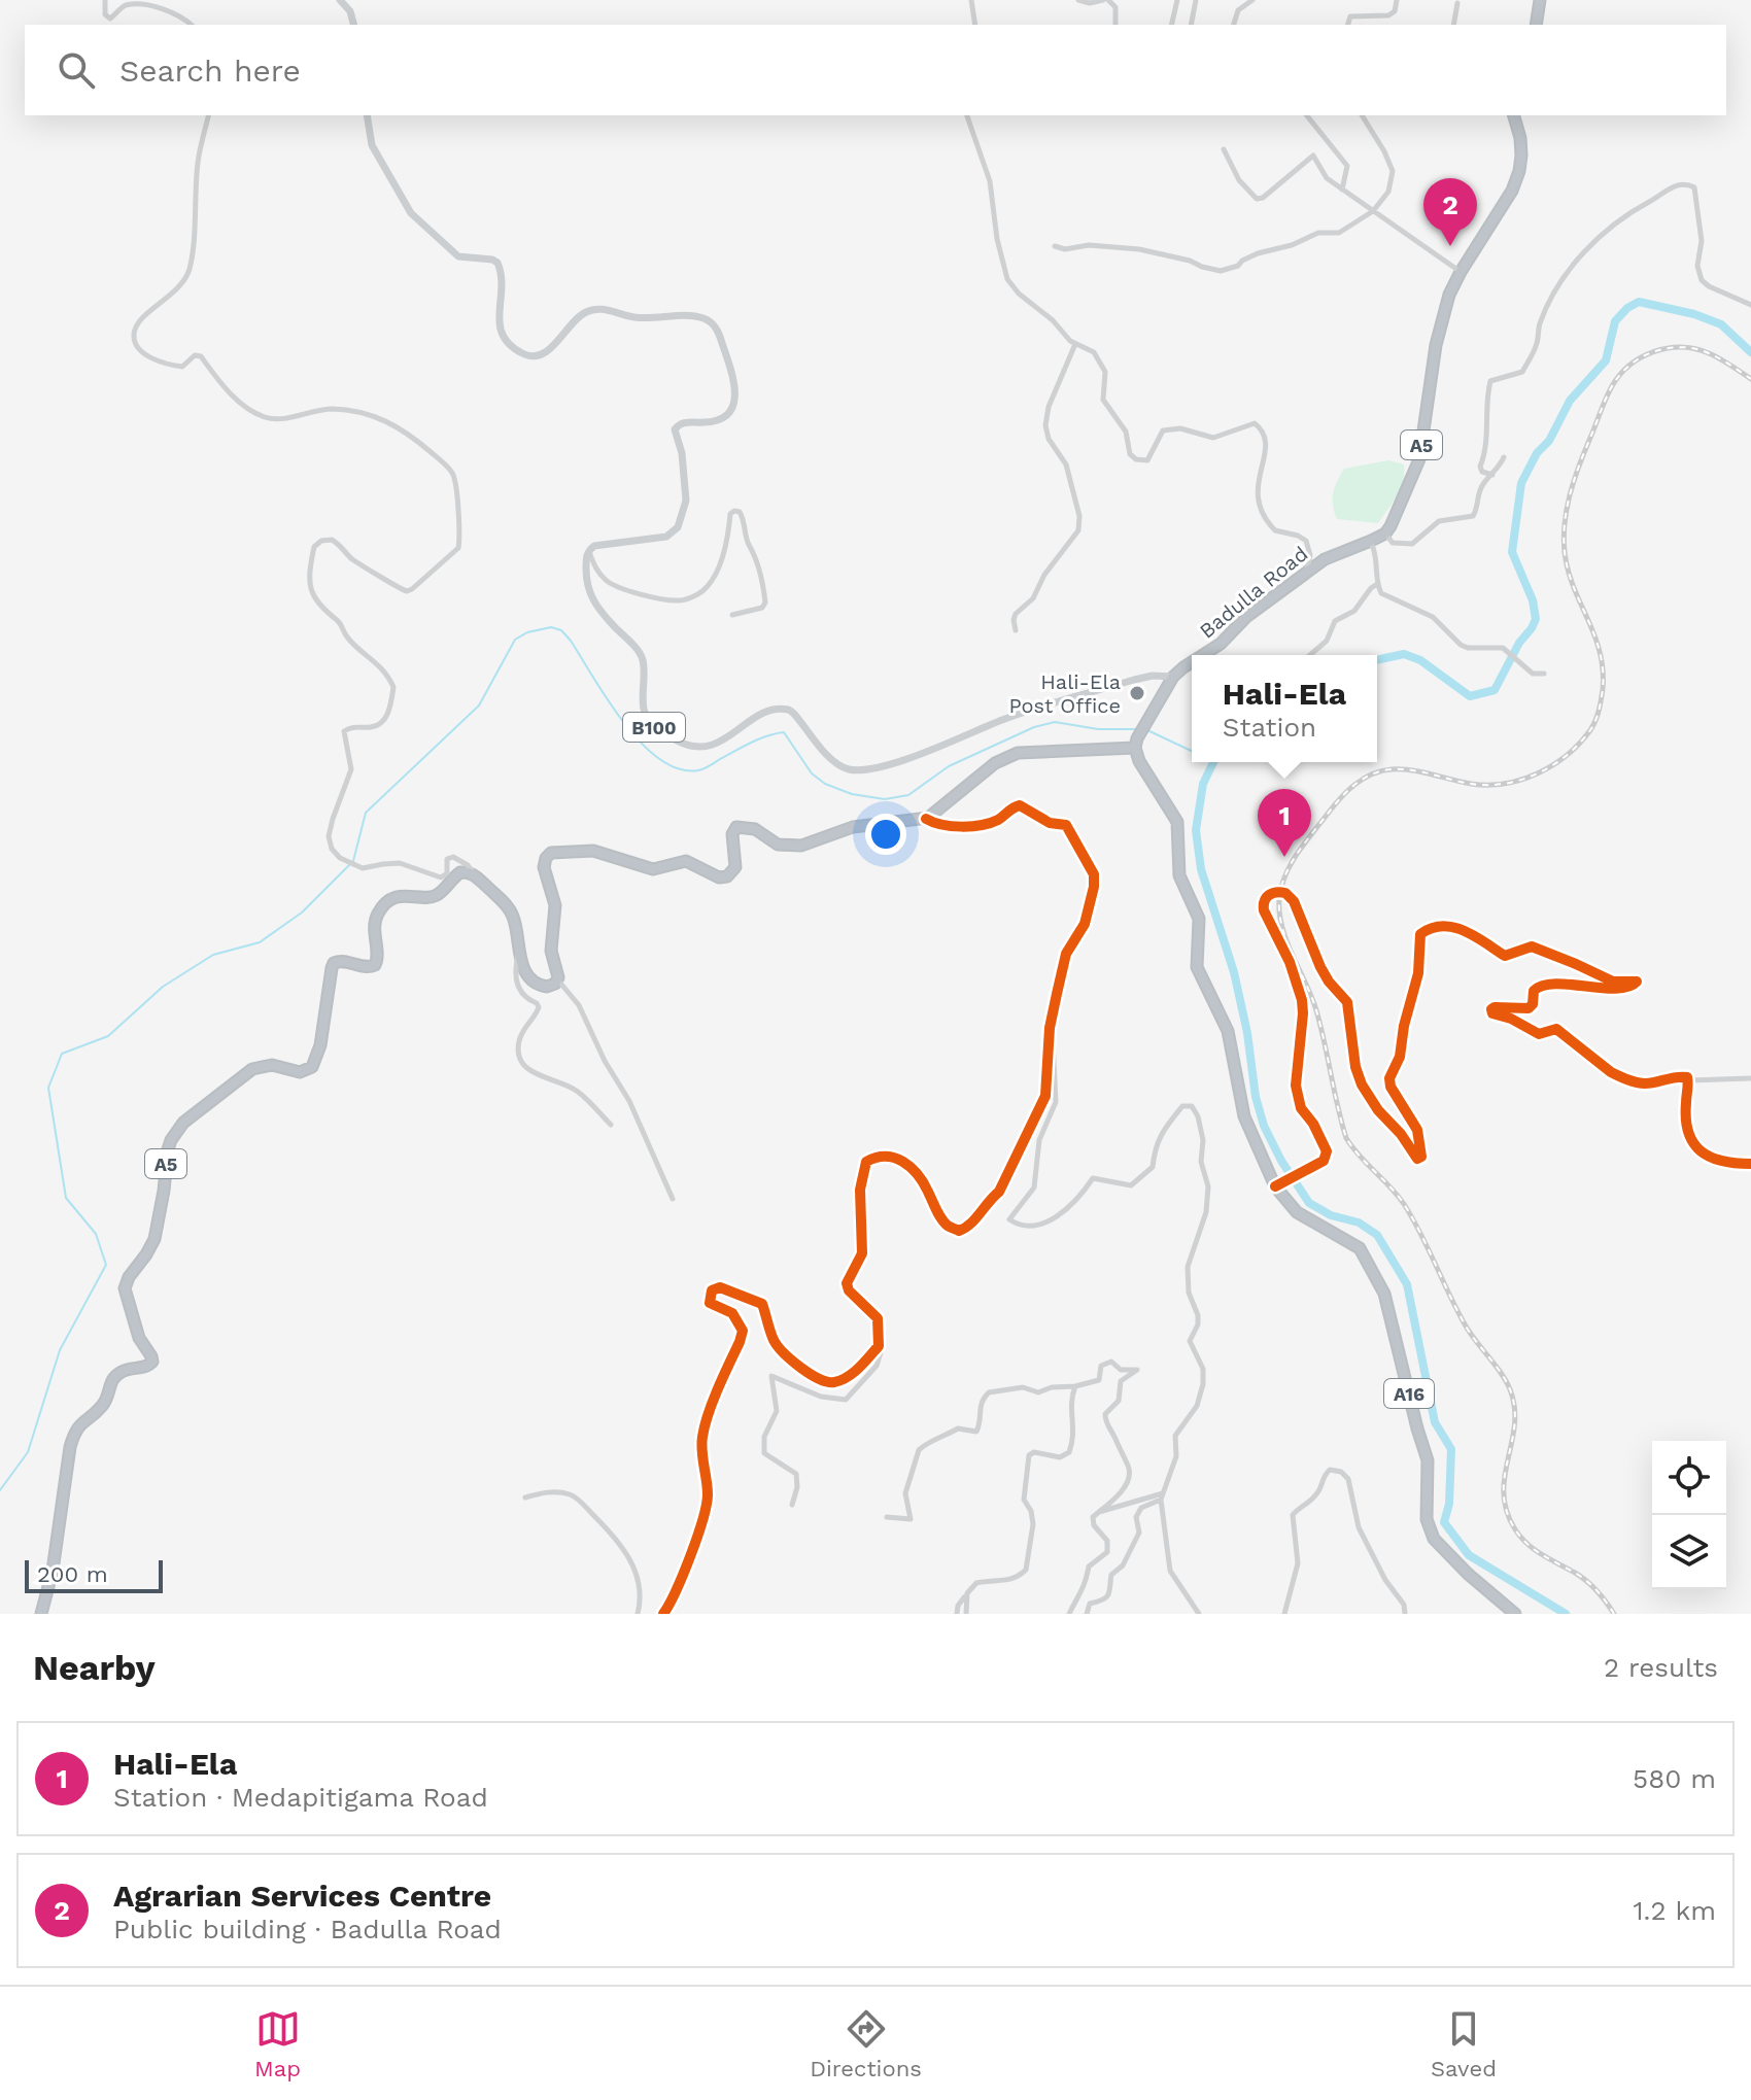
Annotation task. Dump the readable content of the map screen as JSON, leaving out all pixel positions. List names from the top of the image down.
{
  "streets": {
    "highway": ["A5", "Badulla Road", "A16"],
    "main road": ["B100"]
  },
  "crossings": [
    ["A5", "Badulla Road"],
    ["Badulla Road", "B100"],
    ["Badulla Road", "A16"]
  ],
  "places": ["Hali-Ela Post Office"],
  "scale_bar": "200 m",
  "page": {
    "search": "Search here",
    "pins": ["2", "1"],
    "popup": ["Hali-Ela", "Station"],
    "scale": "200 m",
    "heading": ["Nearby", "2 results"],
    "list": [
      {
        "mark": "1",
        "name": "Hali-Ela",
        "note": "Station · Medapitigama Road",
        "value": "580 m"
      },
      {
        "mark": "2",
        "name": "Agrarian Services Centre",
        "note": "Public building · Badulla Road",
        "value": "1.2 km"
      }
    ],
    "nav": ["Map", "Directions", "Saved"]
  }
}
